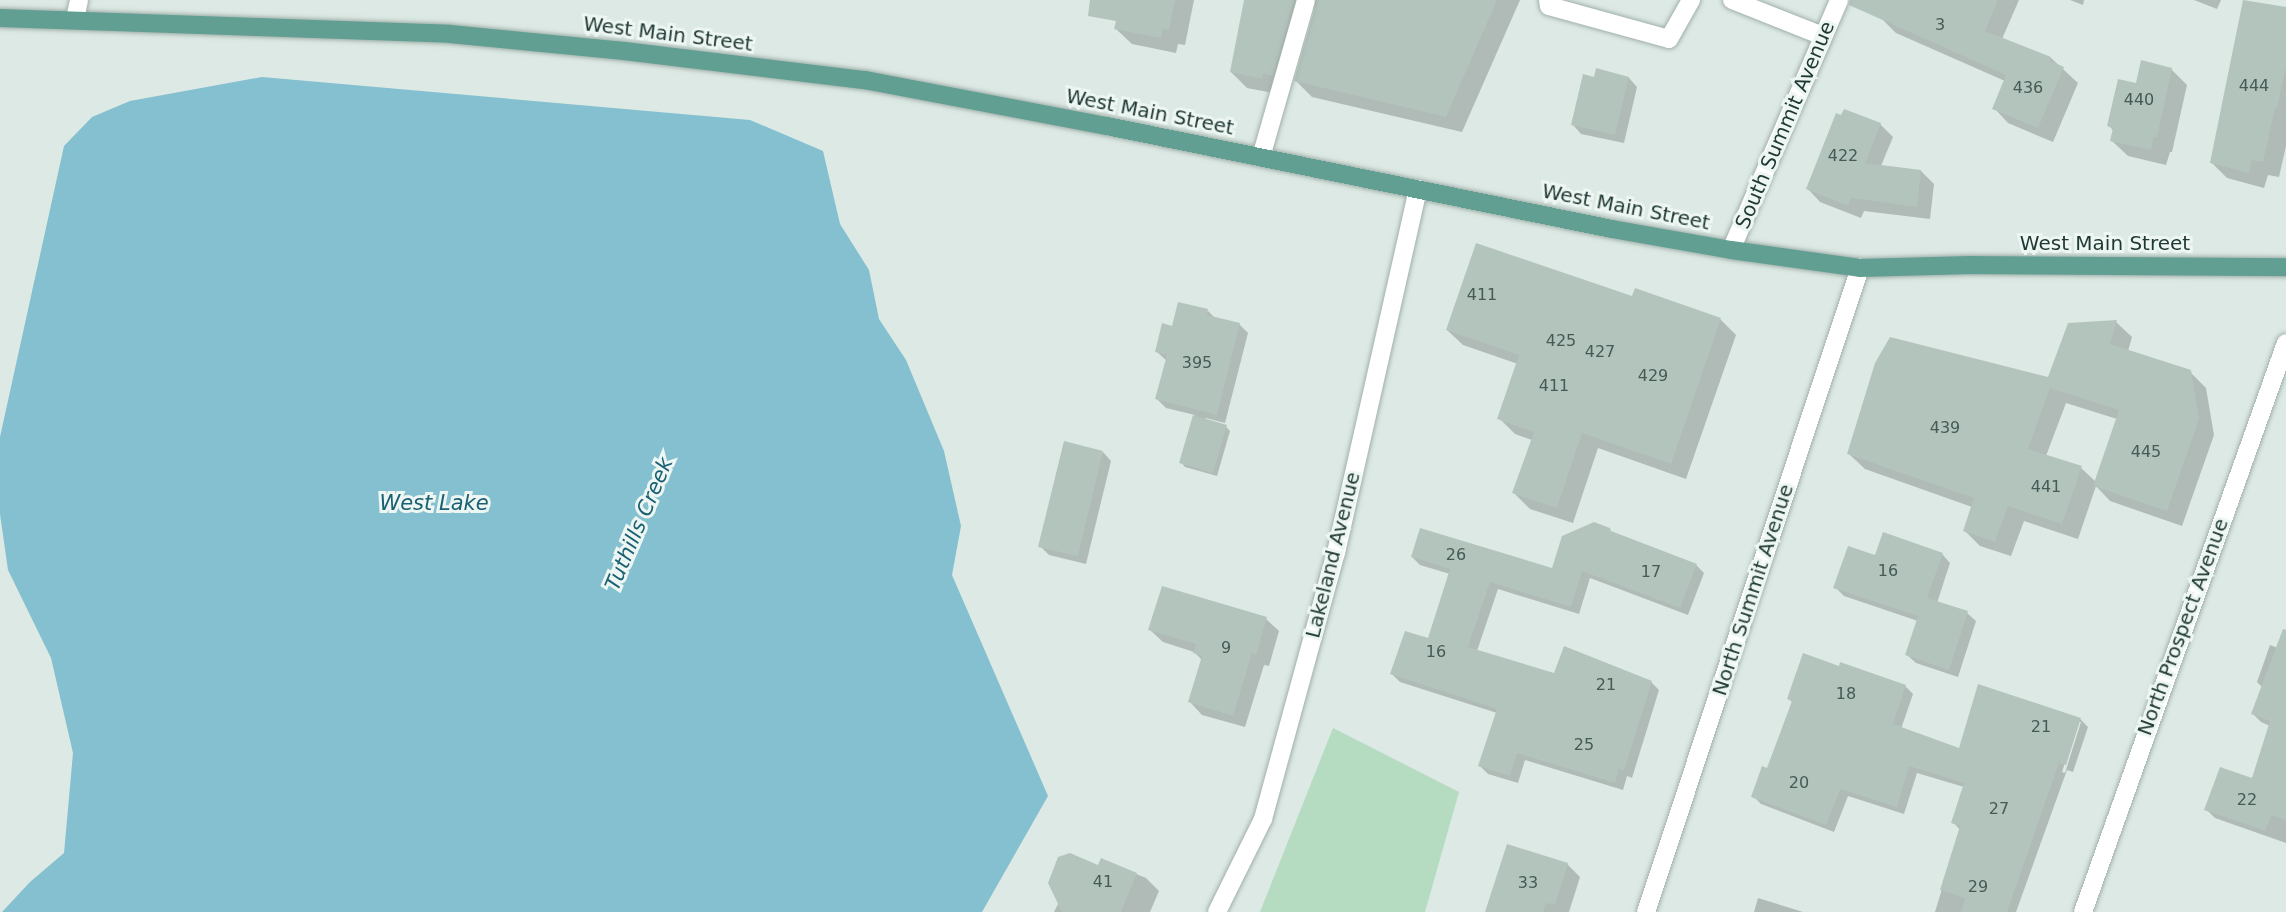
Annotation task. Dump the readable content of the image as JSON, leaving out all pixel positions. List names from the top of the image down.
{
  "streets": {
    "main road": ["West Main Street"],
    "street": [
      "South Summit Avenue",
      "Lakeland Avenue",
      "North Summit Avenue",
      "North Prospect Avenue"
    ]
  },
  "crossings": [
    ["West Main Street", "South Summit Avenue"],
    ["West Main Street", "Lakeland Avenue"],
    ["West Main Street", "North Summit Avenue"]
  ],
  "water": ["West Lake", "Tuthills Creek"],
  "house_numbers": [
    "3",
    "444",
    "436",
    "440",
    "422",
    "411",
    "425",
    "427",
    "395",
    "429",
    "411",
    "439",
    "445",
    "441",
    "26",
    "16",
    "17",
    "9",
    "16",
    "21",
    "18",
    "21",
    "25",
    "20",
    "22",
    "27",
    "41",
    "33",
    "29"
  ]
}
